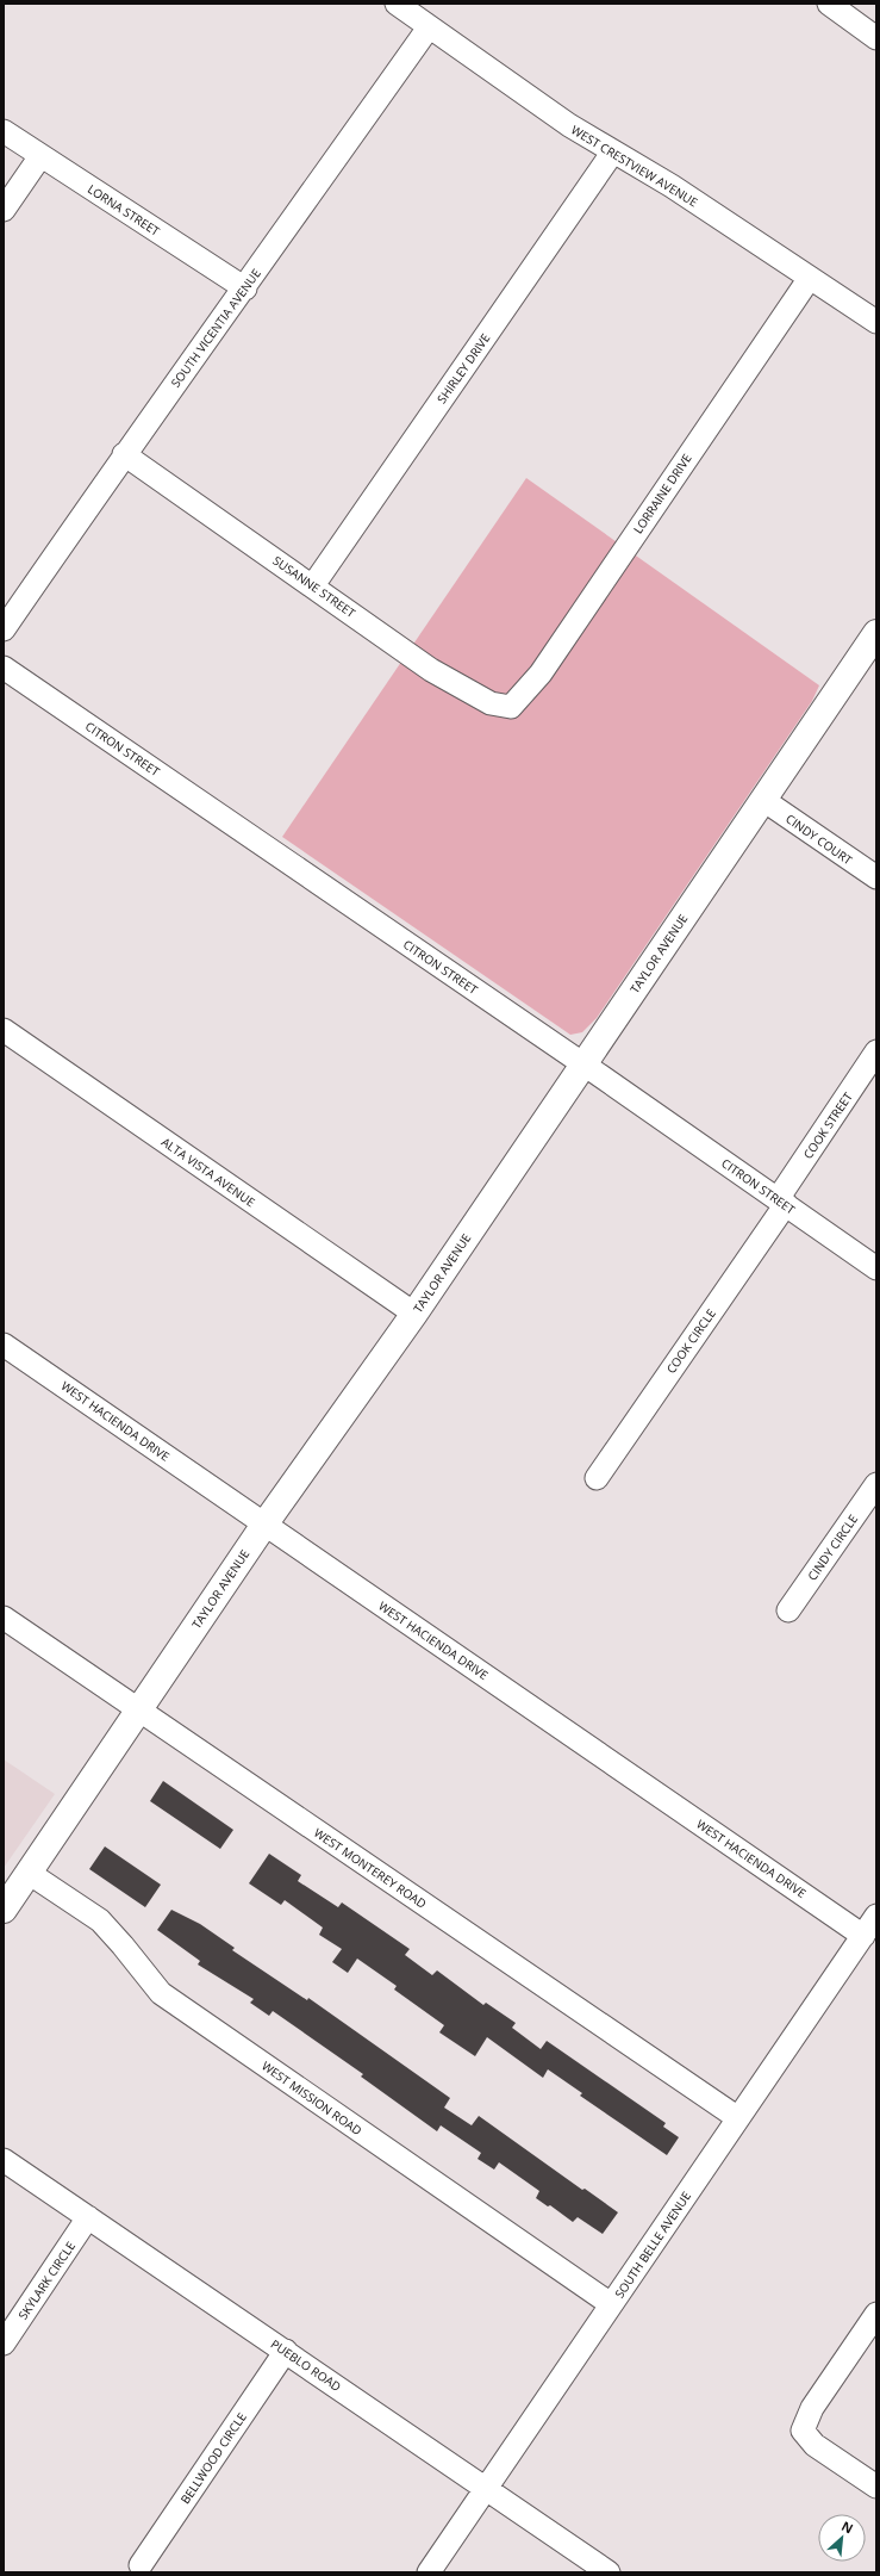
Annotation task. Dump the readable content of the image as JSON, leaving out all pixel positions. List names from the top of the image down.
{
  "streets": {
    "street": [
      "WEST CRESTVIEW AVENUE",
      "LORNA STREET",
      "SOUTH VICENTIA AVENUE",
      "SHIRLEY DRIVE",
      "LORRAINE DRIVE",
      "SUSANNE STREET",
      "CITRON STREET",
      "CINDY COURT",
      "TAYLOR AVENUE",
      "COOK STREET",
      "ALTA VISTA AVENUE",
      "COOK CIRCLE",
      "WEST HACIENDA DRIVE",
      "CINDY CIRCLE",
      "WEST MONTEREY ROAD",
      "WEST MISSION ROAD",
      "SOUTH BELLE AVENUE",
      "SKYLARK CIRCLE",
      "PUEBLO ROAD",
      "BELLWOOD CIRCLE"
    ]
  },
  "crossings": [
    ["WEST CRESTVIEW AVENUE", "SOUTH VICENTIA AVENUE"],
    ["WEST CRESTVIEW AVENUE", "SHIRLEY DRIVE"],
    ["WEST CRESTVIEW AVENUE", "LORRAINE DRIVE"],
    ["LORNA STREET", "SOUTH VICENTIA AVENUE"],
    ["SOUTH VICENTIA AVENUE", "SUSANNE STREET"],
    ["SHIRLEY DRIVE", "SUSANNE STREET"],
    ["LORRAINE DRIVE", "SUSANNE STREET"],
    ["CITRON STREET", "TAYLOR AVENUE"],
    ["CITRON STREET", "COOK STREET"],
    ["CITRON STREET", "COOK CIRCLE"],
    ["CINDY COURT", "TAYLOR AVENUE"],
    ["TAYLOR AVENUE", "ALTA VISTA AVENUE"],
    ["TAYLOR AVENUE", "WEST HACIENDA DRIVE"],
    ["TAYLOR AVENUE", "WEST MONTEREY ROAD"],
    ["TAYLOR AVENUE", "WEST MISSION ROAD"],
    ["COOK STREET", "COOK CIRCLE"],
    ["WEST HACIENDA DRIVE", "SOUTH BELLE AVENUE"],
    ["WEST MONTEREY ROAD", "SOUTH BELLE AVENUE"],
    ["WEST MISSION ROAD", "SOUTH BELLE AVENUE"],
    ["SOUTH BELLE AVENUE", "PUEBLO ROAD"],
    ["SKYLARK CIRCLE", "PUEBLO ROAD"],
    ["PUEBLO ROAD", "BELLWOOD CIRCLE"]
  ],
  "north": "top right"
}
